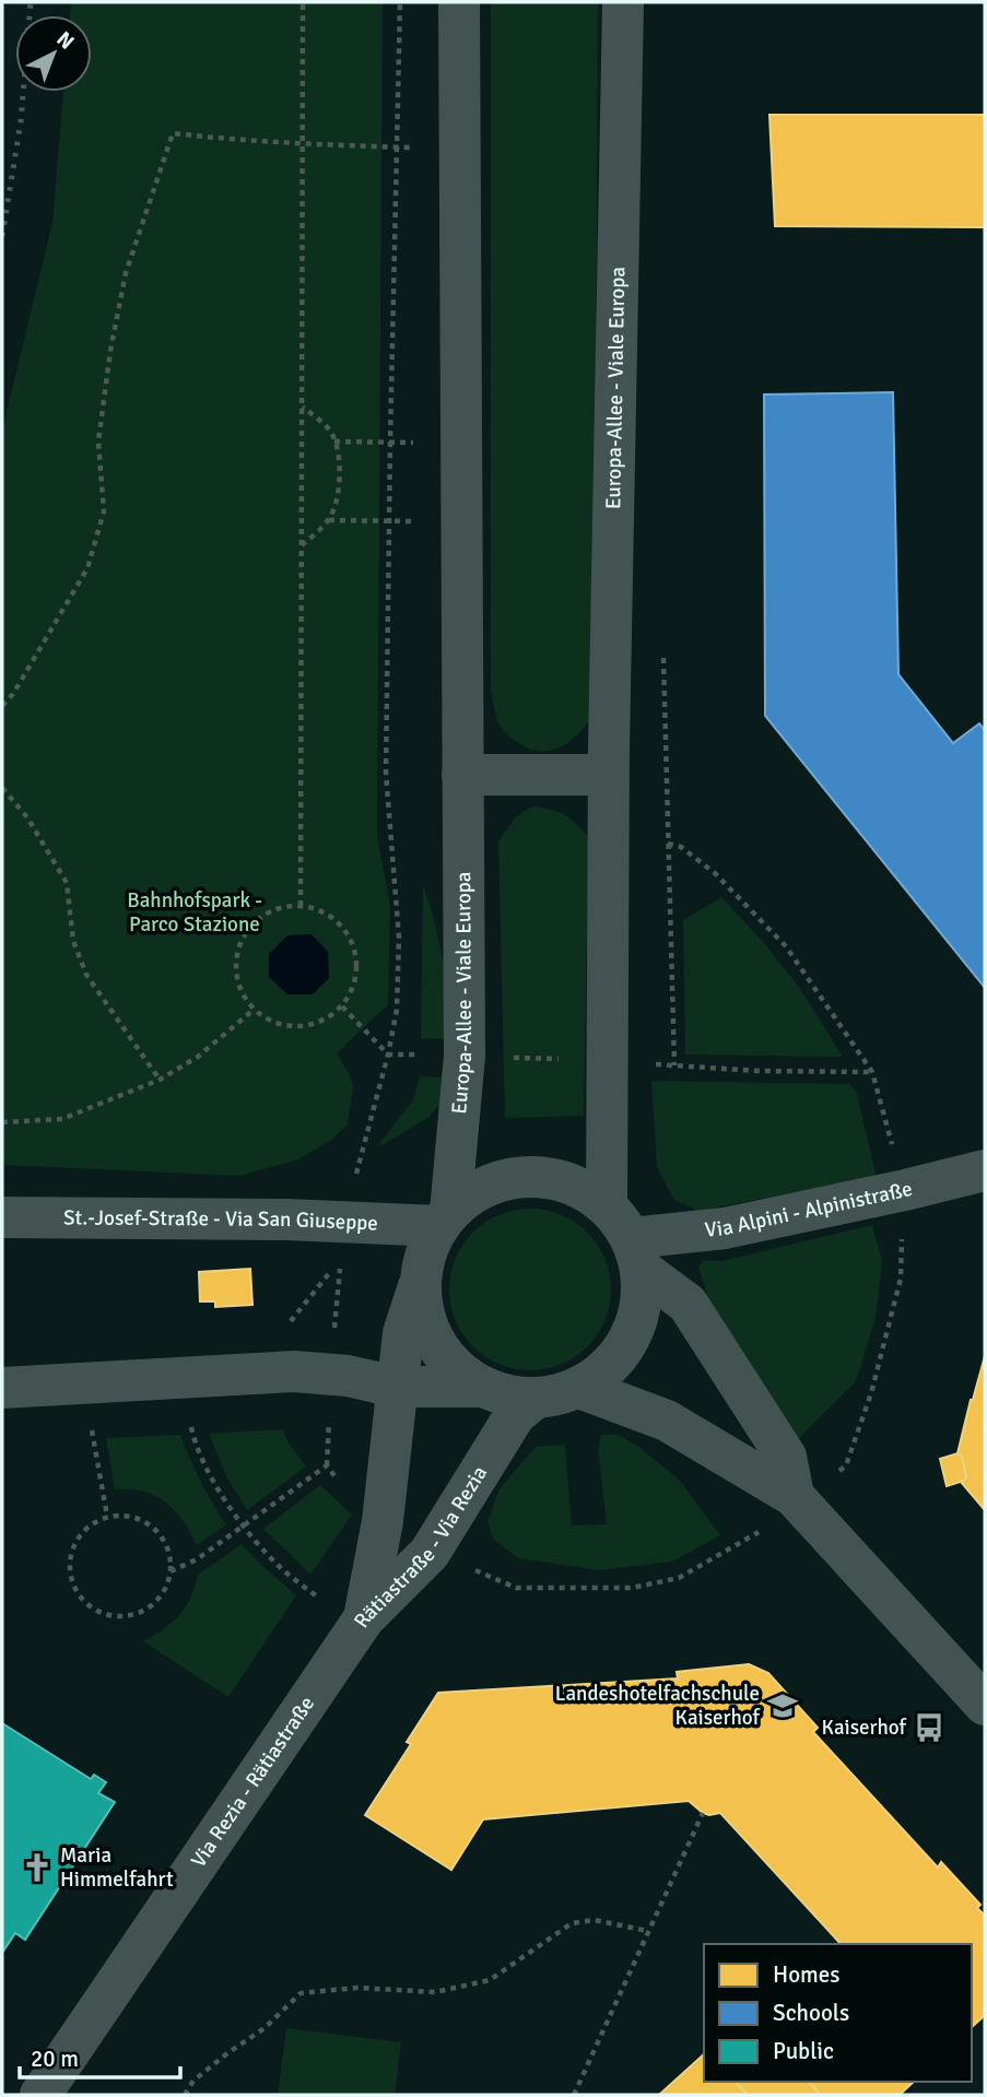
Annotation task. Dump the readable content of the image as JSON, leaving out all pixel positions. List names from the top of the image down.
{
  "streets": {
    "street": [
      "Europa-Allee - Viale Europa",
      "Via Alpini - Alpinistraße",
      "St.-Josef-Straße - Via San Giuseppe",
      "Rätiastraße - Via Rezia",
      "Via Rezia - Rätiastraße"
    ]
  },
  "crossings": [
    ["Europa-Allee - Viale Europa", "Via Alpini - Alpinistraße"],
    ["Europa-Allee - Viale Europa", "St.-Josef-Straße - Via San Giuseppe"],
    ["Europa-Allee - Viale Europa", "Rätiastraße - Via Rezia"],
    ["Via Alpini - Alpinistraße", "St.-Josef-Straße - Via San Giuseppe"],
    ["Via Alpini - Alpinistraße", "Rätiastraße - Via Rezia"],
    ["St.-Josef-Straße - Via San Giuseppe", "Rätiastraße - Via Rezia"],
    ["Rätiastraße - Via Rezia", "Via Rezia - Rätiastraße"]
  ],
  "parks": ["Bahnhofspark - Parco Stazione"],
  "places": {
    "school or university": ["Landeshotelfachschule Kaiserhof"],
    "bus stop": ["Kaiserhof"],
    "church": ["Maria Himmelfahrt"]
  },
  "legend": ["Homes", "Schools", "Public"],
  "scale_bar": "20 m",
  "north": "top right"
}
